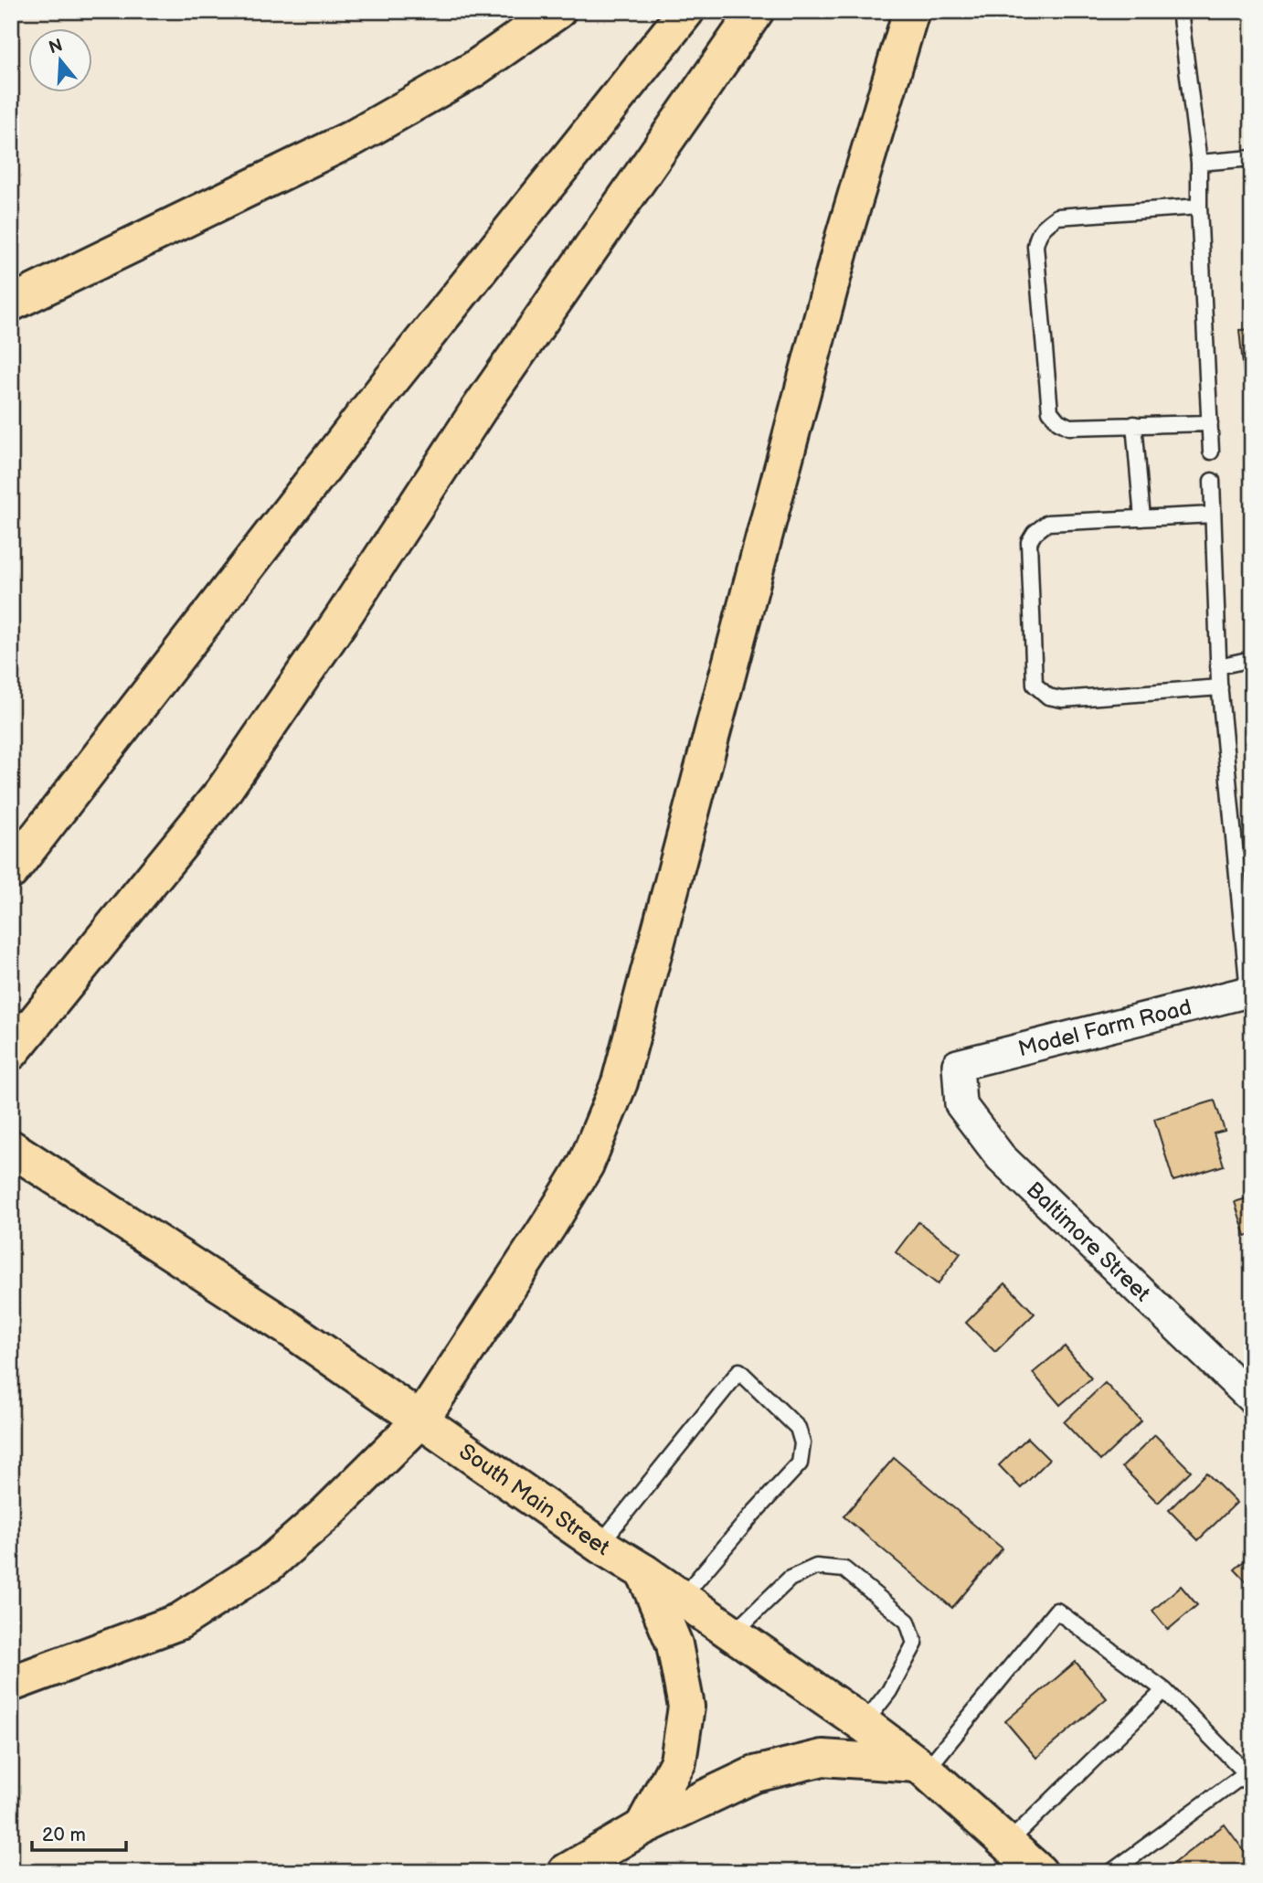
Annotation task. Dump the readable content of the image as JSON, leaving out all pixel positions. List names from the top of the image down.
{
  "streets": {
    "main road": ["South Main Street"],
    "street": ["Model Farm Road", "Baltimore Street"]
  },
  "crossings": [
    ["Model Farm Road", "Baltimore Street"]
  ],
  "scale_bar": "20 m",
  "north": "top"
}
